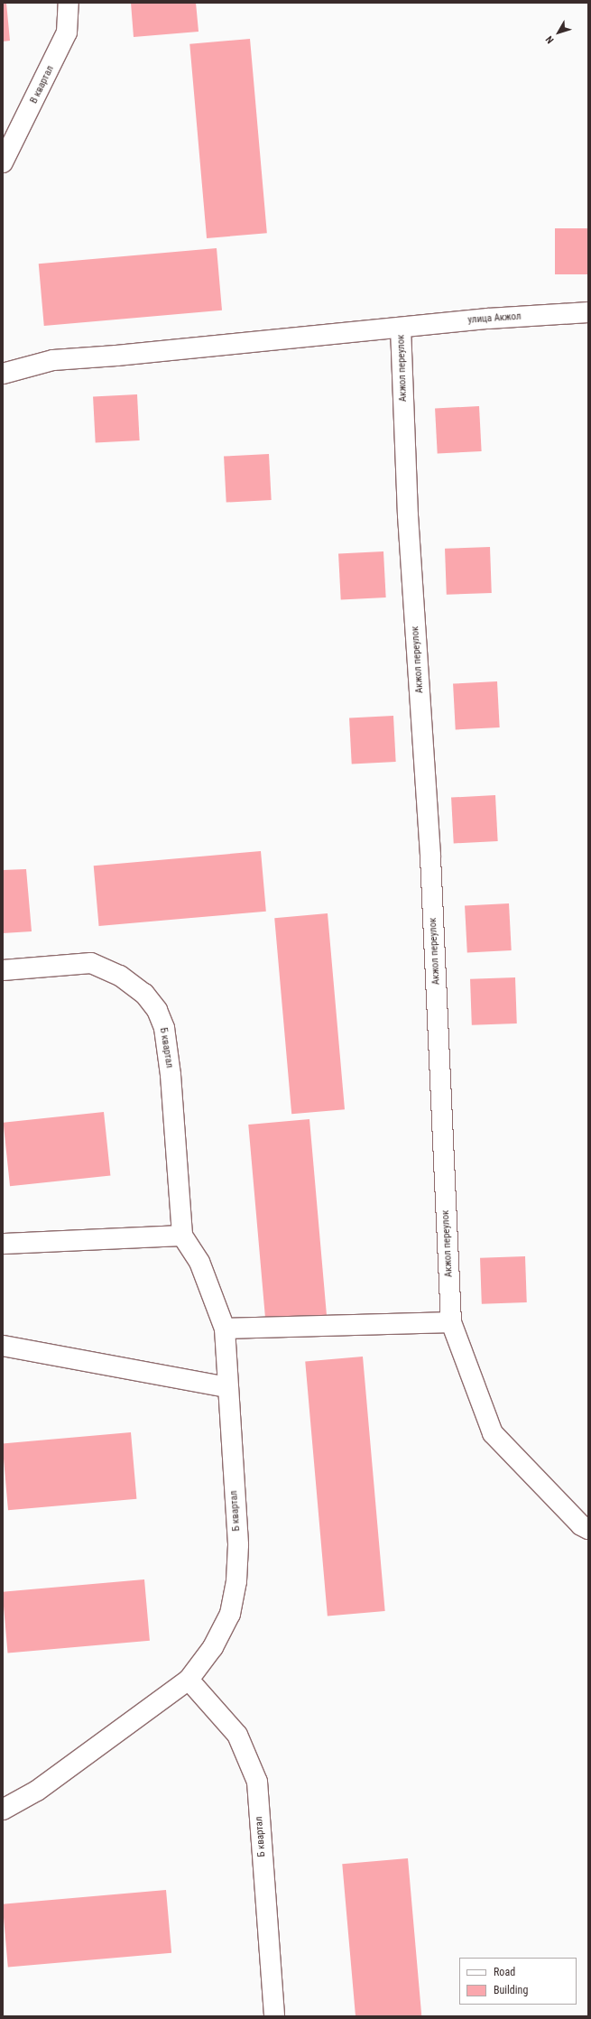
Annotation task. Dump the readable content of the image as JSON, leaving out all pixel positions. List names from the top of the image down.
{
  "streets": {
    "street": [
      "В квартал",
      "улица Акжол",
      "Акжол переулок",
      "Б квартал"
    ]
  },
  "crossings": [
    ["улица Акжол", "Акжол переулок"]
  ],
  "legend": ["Road", "Building"],
  "north": "bottom left"
}
